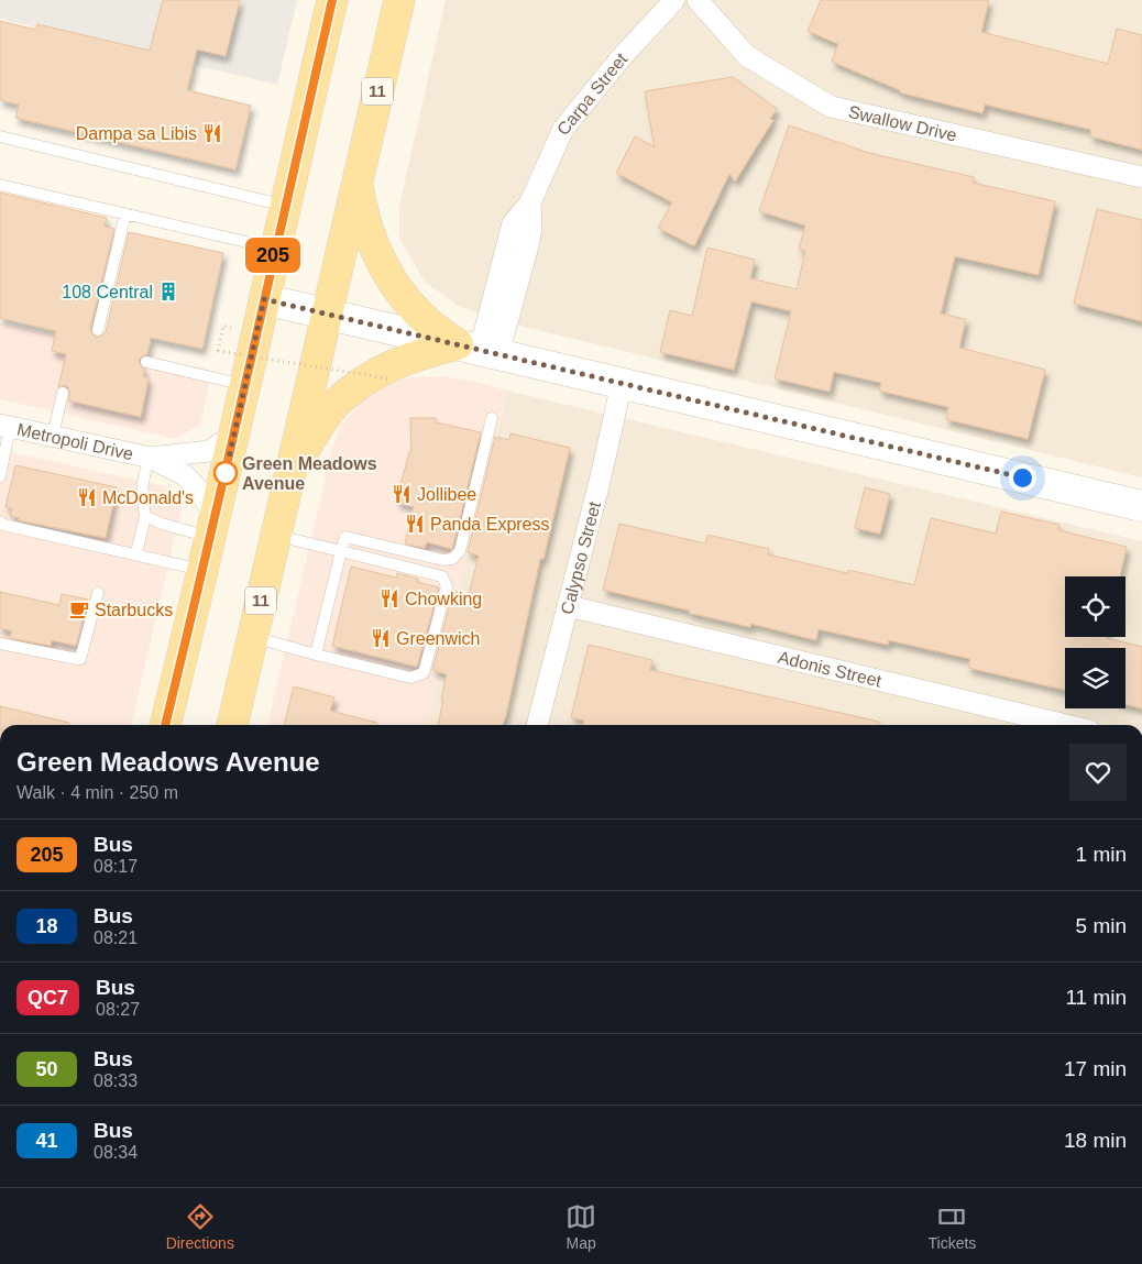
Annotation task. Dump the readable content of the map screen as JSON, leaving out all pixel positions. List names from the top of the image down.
{
  "streets": {
    "main road": ["11"],
    "street": [
      "Carpa Street",
      "Swallow Drive",
      "Metropoli Drive",
      "Calypso Street",
      "Adonis Street"
    ]
  },
  "crossings": [
    ["Calypso Street", "Adonis Street"]
  ],
  "places": {
    "restaurant": [
      "Dampa sa Libis",
      "Jollibee",
      "McDonald's",
      "Panda Express",
      "Chowking",
      "Greenwich"
    ],
    "building": ["108 Central"],
    "other": ["Green Meadows Avenue"],
    "cafe": ["Starbucks"]
  },
  "lines": ["bus line 205"],
  "page": {
    "on_map": "205",
    "heading": ["Green Meadows Avenue", "Walk · 4 min · 250 m"],
    "list": [
      {
        "mark": "205",
        "name": "Bus",
        "note": "08:17",
        "value": "1 min"
      },
      {
        "mark": "18",
        "name": "Bus",
        "note": "08:21",
        "value": "5 min"
      },
      {
        "mark": "QC7",
        "name": "Bus",
        "note": "08:27",
        "value": "11 min"
      },
      {
        "mark": "50",
        "name": "Bus",
        "note": "08:33",
        "value": "17 min"
      },
      {
        "mark": "41",
        "name": "Bus",
        "note": "08:34",
        "value": "18 min"
      }
    ],
    "tabs": ["Directions", "Map", "Tickets"]
  }
}
